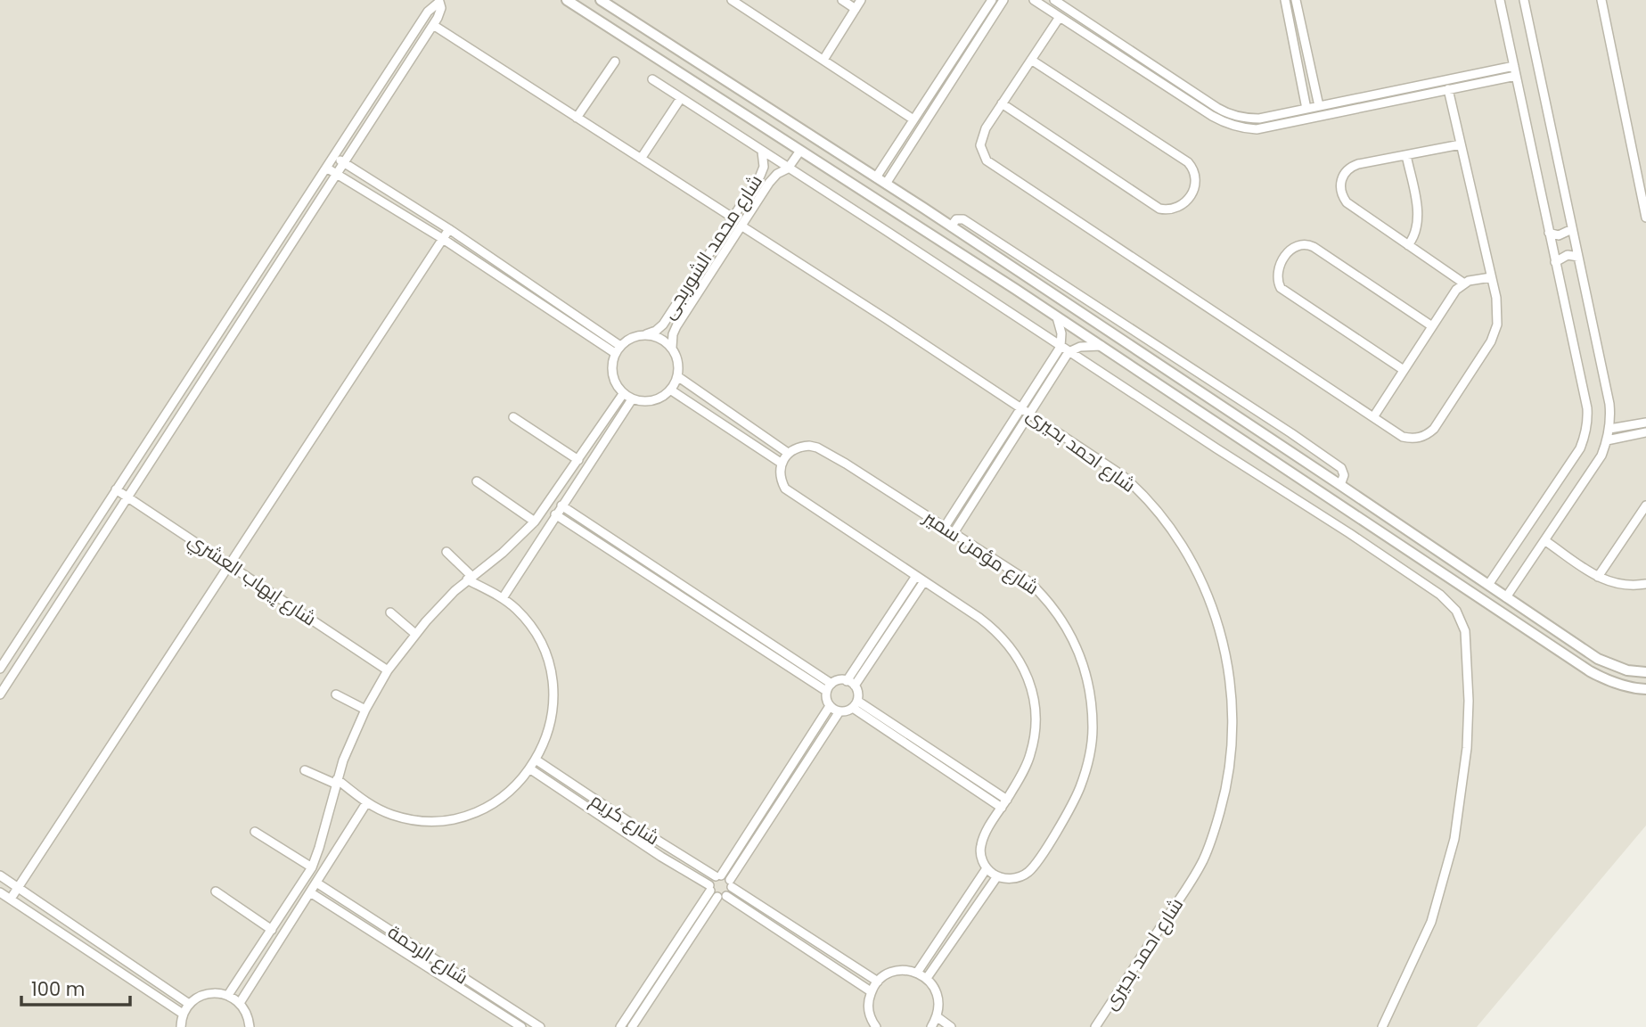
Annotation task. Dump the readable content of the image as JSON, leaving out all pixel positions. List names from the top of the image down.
{
  "streets": {
    "street": [
      "شارع محمد الشوربجى",
      "شارع احمد بحيرى",
      "شارع مؤمن سمير",
      "شارع إيهاب العشري",
      "شارع كريم",
      "شارع الرحمة"
    ]
  },
  "crossings": [
    ["شارع محمد الشوربجى", "شارع احمد بحيرى"],
    ["شارع إيهاب العشري", "شارع كريم"]
  ],
  "scale_bar": "100 m"
}
